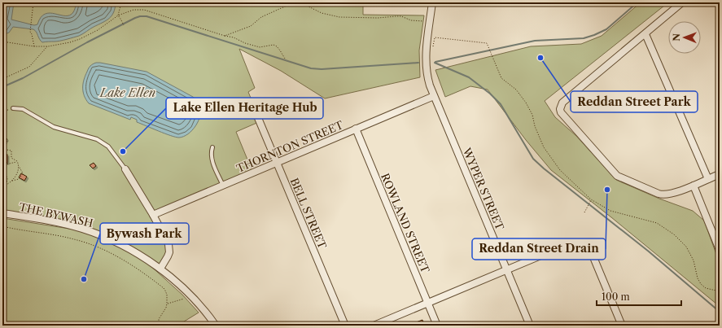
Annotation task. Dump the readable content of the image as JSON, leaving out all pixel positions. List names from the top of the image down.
{
  "streets": {
    "street": [
      "THORNTON STREET",
      "WYPER STREET",
      "BELL STREET",
      "THE BYWASH",
      "ROWLAND STREET"
    ]
  },
  "crossings": [
    ["THORNTON STREET", "WYPER STREET"],
    ["THORNTON STREET", "BELL STREET"],
    ["THORNTON STREET", "ROWLAND STREET"]
  ],
  "water": ["Lake Ellen"],
  "places": [
    "Reddan Street Park",
    "Lake Ellen Heritage Hub",
    "Reddan Street Drain",
    "Bywash Park"
  ],
  "scale_bar": "100 m",
  "north": "left"
}
